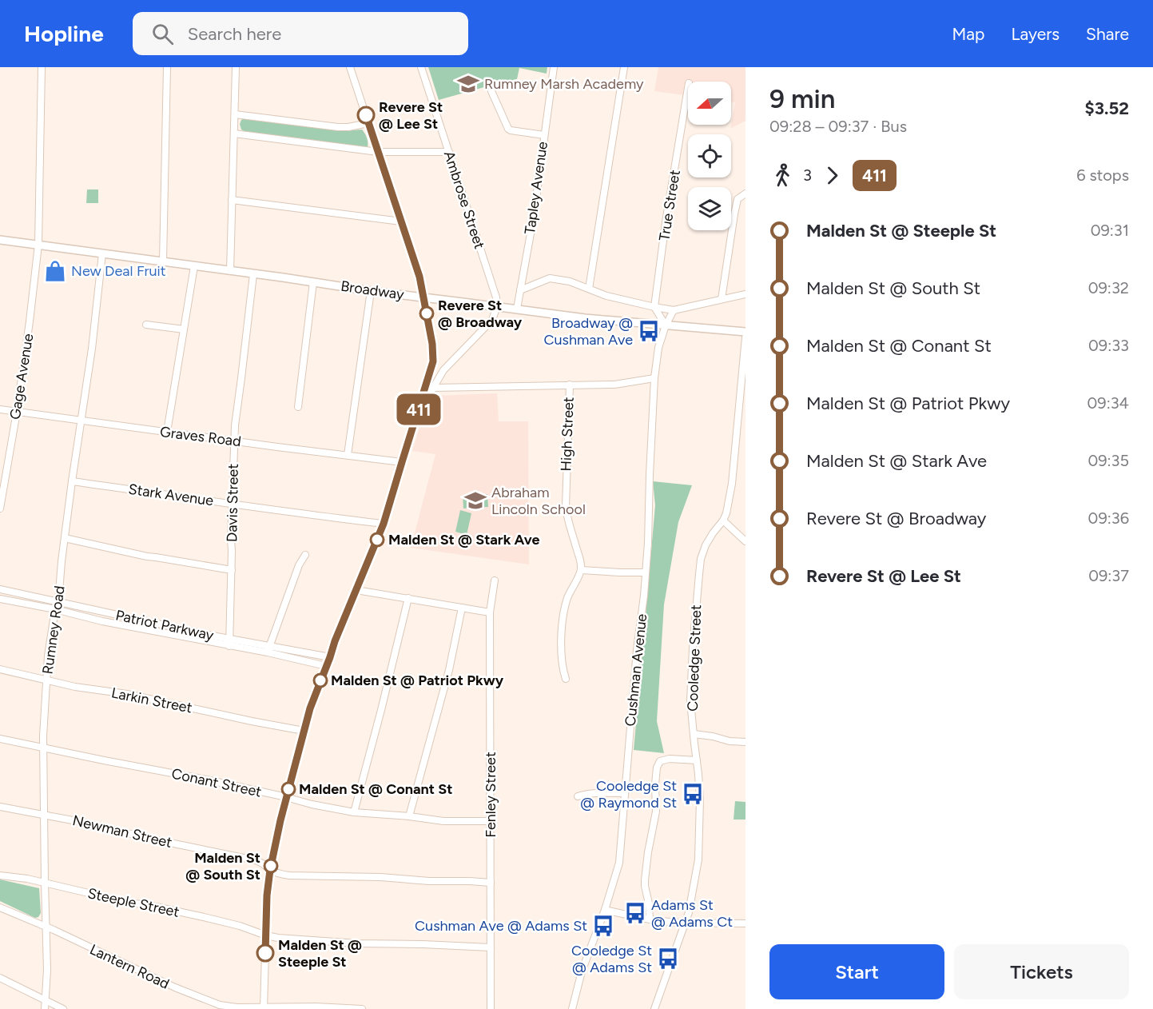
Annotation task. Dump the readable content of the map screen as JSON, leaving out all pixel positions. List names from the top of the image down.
{
  "streets": {
    "main road": ["Broadway"],
    "street": [
      "Tapley Avenue",
      "Ambrose Street",
      "True Street",
      "Gage Avenue",
      "High Street",
      "Graves Road",
      "Stark Avenue",
      "Davis Street",
      "Patriot Parkway",
      "Rumney Road",
      "Cooledge Street",
      "Cushman Avenue",
      "Larkin Street",
      "Conant Street",
      "Fenley Street",
      "Newman Street",
      "Steeple Street",
      "Lantern Road"
    ]
  },
  "crossings": [
    ["Tapley Avenue", "Broadway"],
    ["Ambrose Street", "Broadway"],
    ["Broadway", "Gage Avenue"],
    ["Broadway", "Davis Street"],
    ["Broadway", "Rumney Road"],
    ["Broadway", "Cushman Avenue"],
    ["Gage Avenue", "Graves Road"],
    ["Graves Road", "Davis Street"],
    ["Graves Road", "Rumney Road"],
    ["Stark Avenue", "Davis Street"],
    ["Stark Avenue", "Rumney Road"],
    ["Davis Street", "Patriot Parkway"],
    ["Patriot Parkway", "Rumney Road"],
    ["Rumney Road", "Larkin Street"],
    ["Rumney Road", "Conant Street"],
    ["Rumney Road", "Newman Street"],
    ["Rumney Road", "Steeple Street"],
    ["Rumney Road", "Lantern Road"],
    ["Conant Street", "Fenley Street"],
    ["Fenley Street", "Newman Street"],
    ["Fenley Street", "Steeple Street"]
  ],
  "places": {
    "school or university": ["Rumney Marsh Academy", "Abraham Lincoln School"],
    "other": [
      "Revere St @ Lee St",
      "Revere St @ Broadway",
      "Malden St @ Stark Ave",
      "Malden St @ Patriot Pkwy",
      "Malden St @ Conant St",
      "Malden St @ South St",
      "Malden St @ Steeple St"
    ],
    "shop": ["New Deal Fruit"],
    "bus stop": [
      "Broadway @ Cushman Ave",
      "Cooledge St @ Raymond St",
      "Adams St @ Adams Ct",
      "Cushman Ave @ Adams St",
      "Cooledge St @ Adams St"
    ]
  },
  "lines": ["bus line 411"],
  "north": "left",
  "page": {
    "header": "Hopline",
    "search": "Search here",
    "nav": ["Map", "Layers", "Share"],
    "on_map": "411",
    "heading": ["9 min", "09:28 – 09:37 · Bus", "$3.52"],
    "legs": ["3", "411", "6 stops"],
    "list": [
      {
        "name": "Malden St @ Steeple St",
        "value": "09:31"
      },
      {
        "name": "Malden St @ South St",
        "value": "09:32"
      },
      {
        "name": "Malden St @ Conant St",
        "value": "09:33"
      },
      {
        "name": "Malden St @ Patriot Pkwy",
        "value": "09:34"
      },
      {
        "name": "Malden St @ Stark Ave",
        "value": "09:35"
      },
      {
        "name": "Revere St @ Broadway",
        "value": "09:36"
      },
      {
        "name": "Revere St @ Lee St",
        "value": "09:37"
      }
    ],
    "buttons": ["Start", "Tickets"]
  }
}
